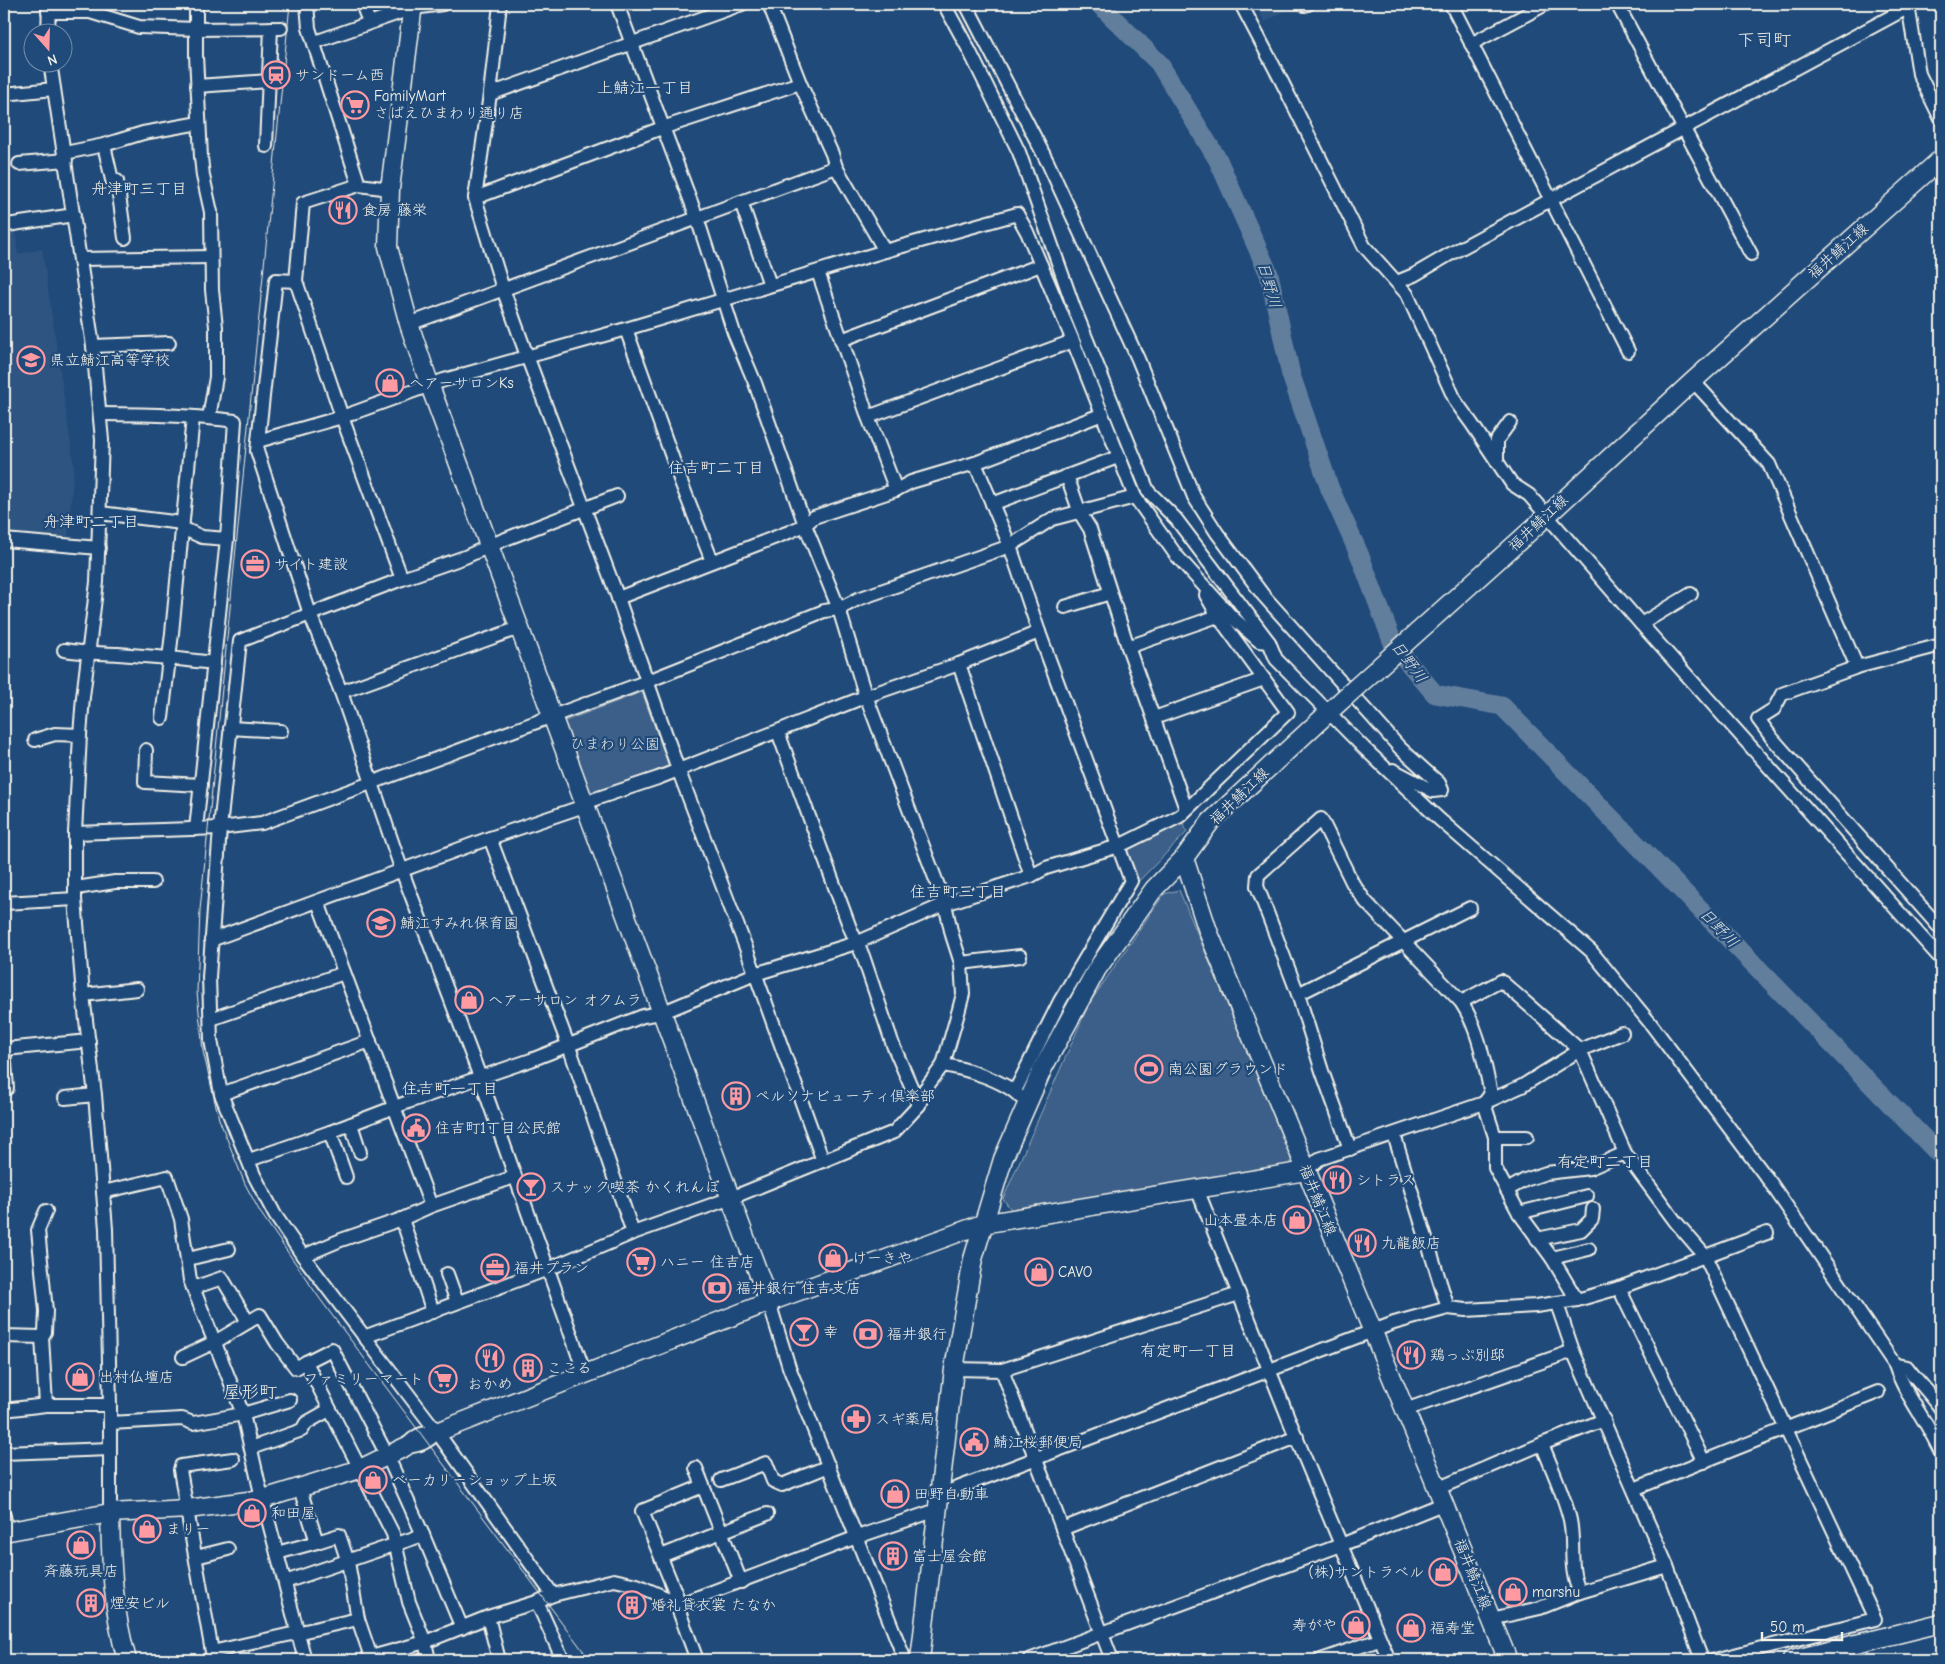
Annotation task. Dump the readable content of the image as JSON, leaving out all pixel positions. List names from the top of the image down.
{
  "streets": {
    "street": ["福井鯖江線"]
  },
  "districts": [
    "下司町",
    "上鯖江一丁目",
    "舟津町三丁目",
    "住吉町二丁目",
    "舟津町二丁目",
    "住吉町三丁目",
    "住吉町一丁目",
    "有定町二丁目",
    "有定町一丁目",
    "屋形町"
  ],
  "water": ["日野川"],
  "parks": ["ひまわり公園"],
  "places": {
    "station": ["サンドーム西"],
    "supermarket": ["FamilyMart さばえひまわり通り店", "ハニー 住吉店", "ファミリーマート"],
    "restaurant": [
      "食房 藤栄",
      "シトラス",
      "九龍飯店",
      "鶏っぷ別邸",
      "おかめ"
    ],
    "school or university": ["県立鯖江高等学校", "鯖江すみれ保育園"],
    "shop": [
      "ヘアーサロンKs",
      "ヘアーサロン オクムラ",
      "山本畳本店",
      "けーきや",
      "CAVO",
      "出村仏壇店",
      "ベーカリーショップ上坂",
      "田野自動車",
      "和田屋",
      "まりー",
      "斉藤玩具店",
      "(株)サントラベル",
      "marshu",
      "寿がや",
      "福寿堂"
    ],
    "office": ["サイト建設", "福井プラン"],
    "sports": ["南公園グラウンド"],
    "building": [
      "ペルソナビューティ倶楽部",
      "ここる",
      "富士屋会館",
      "煙安ビル",
      "婚礼貸衣裳 たなか"
    ],
    "public building": ["住吉町1丁目公民館", "鯖江桜郵便局"],
    "bar": ["スナック喫茶 かくれんぼ", "幸"],
    "bank": ["福井銀行 住吉支店", "福井銀行"],
    "pharmacy": ["スギ薬局"]
  },
  "scale_bar": "50 m",
  "north": "bottom"
}
